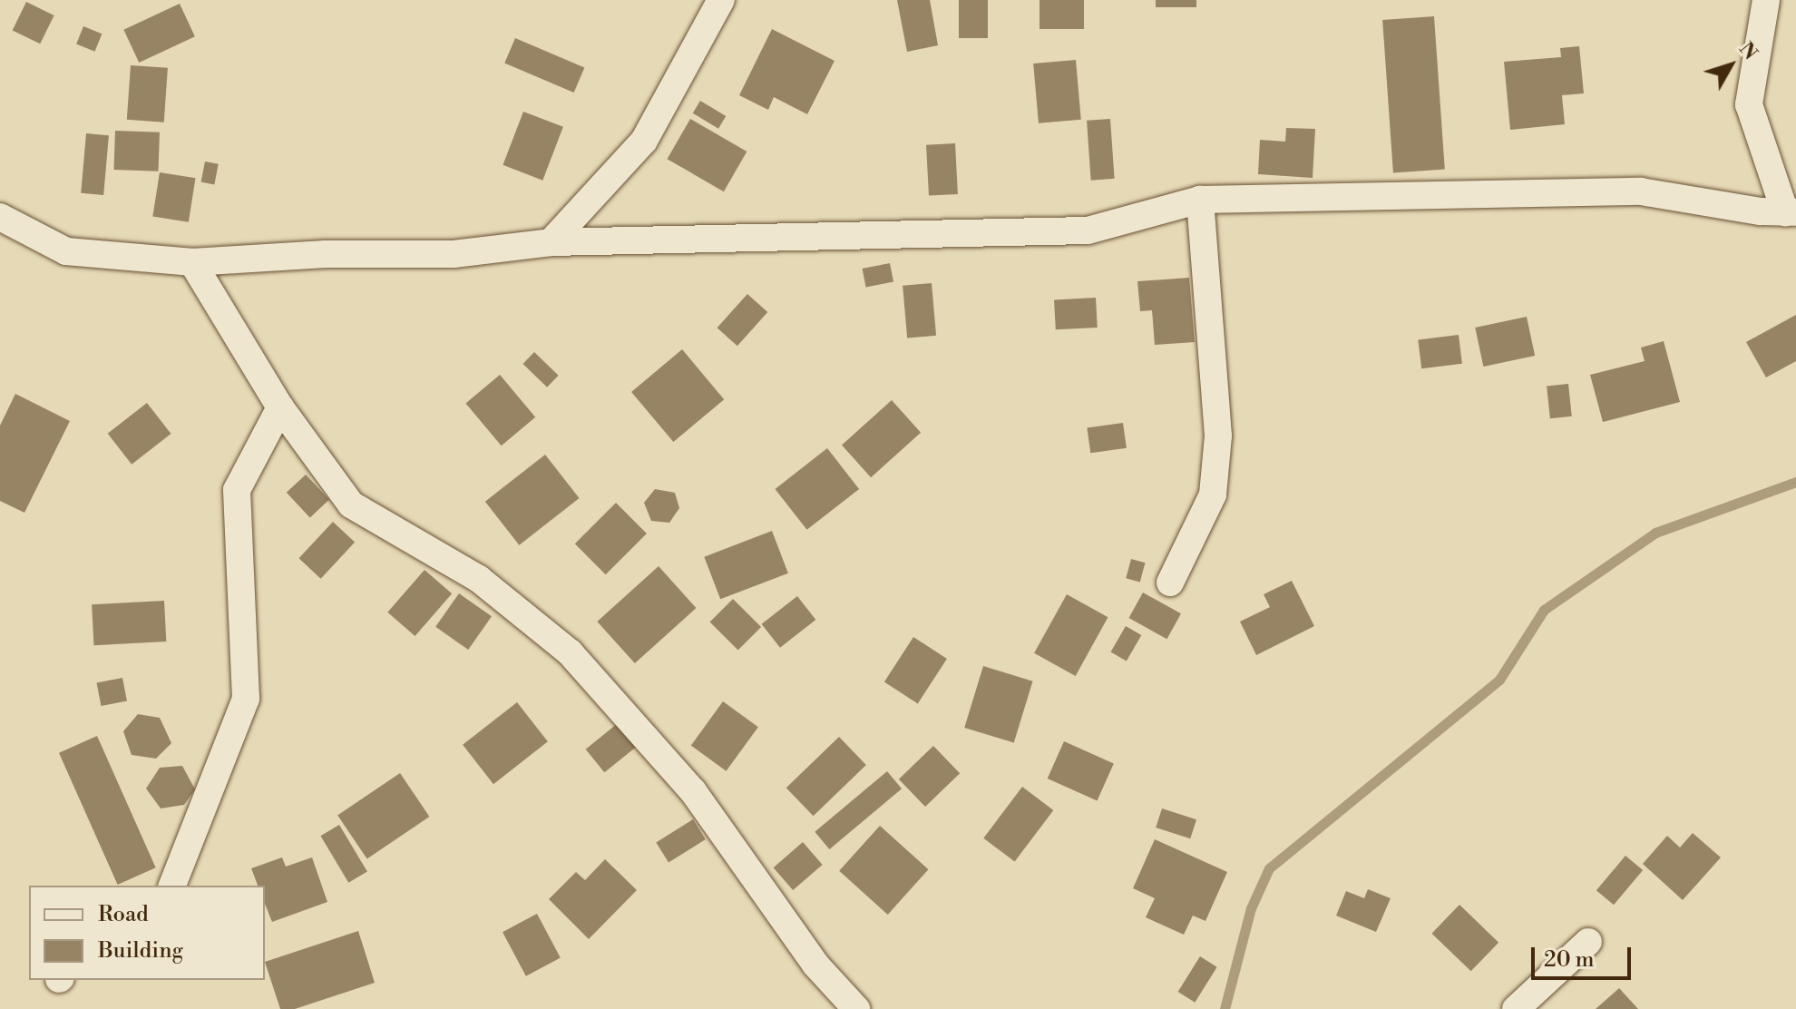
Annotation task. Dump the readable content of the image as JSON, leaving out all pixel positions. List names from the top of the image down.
{
  "legend": ["Road", "Building"],
  "scale_bar": "20 m",
  "north": "top right"
}
